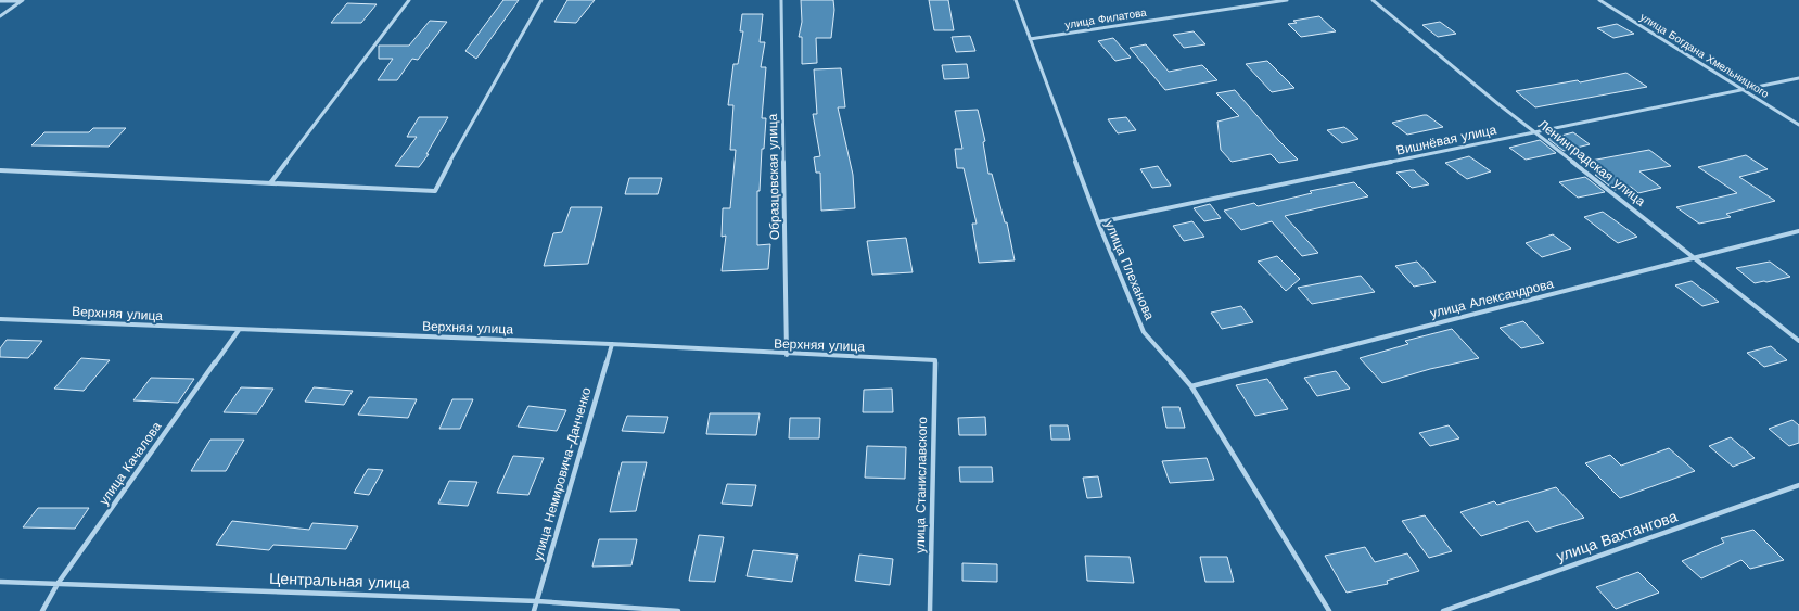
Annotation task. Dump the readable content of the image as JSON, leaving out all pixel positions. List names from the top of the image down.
{
  "streets": {
    "street": [
      "улица Филатова",
      "улица Богдана Хмельницкого",
      "Вишнёвая улица",
      "Ленинградская улица",
      "Образцовская улица",
      "улица Плеханова",
      "улица Александрова",
      "Верхняя улица",
      "улица Качалова",
      "улица Немировича-Данченко",
      "улица Станиславского",
      "улица Вахтангова",
      "Центральная улица"
    ]
  },
  "crossings": [
    ["улица Филатова", "улица Плеханова"],
    ["улица Богдана Хмельницкого", "Вишнёвая улица"],
    ["Вишнёвая улица", "Ленинградская улица"],
    ["Вишнёвая улица", "улица Плеханова"],
    ["Ленинградская улица", "улица Александрова"],
    ["Образцовская улица", "Верхняя улица"],
    ["улица Плеханова", "улица Александрова"],
    ["Верхняя улица", "улица Качалова"],
    ["Верхняя улица", "улица Немировича-Данченко"],
    ["Верхняя улица", "улица Станиславского"],
    ["улица Качалова", "Центральная улица"],
    ["улица Немировича-Данченко", "Центральная улица"]
  ]
}
